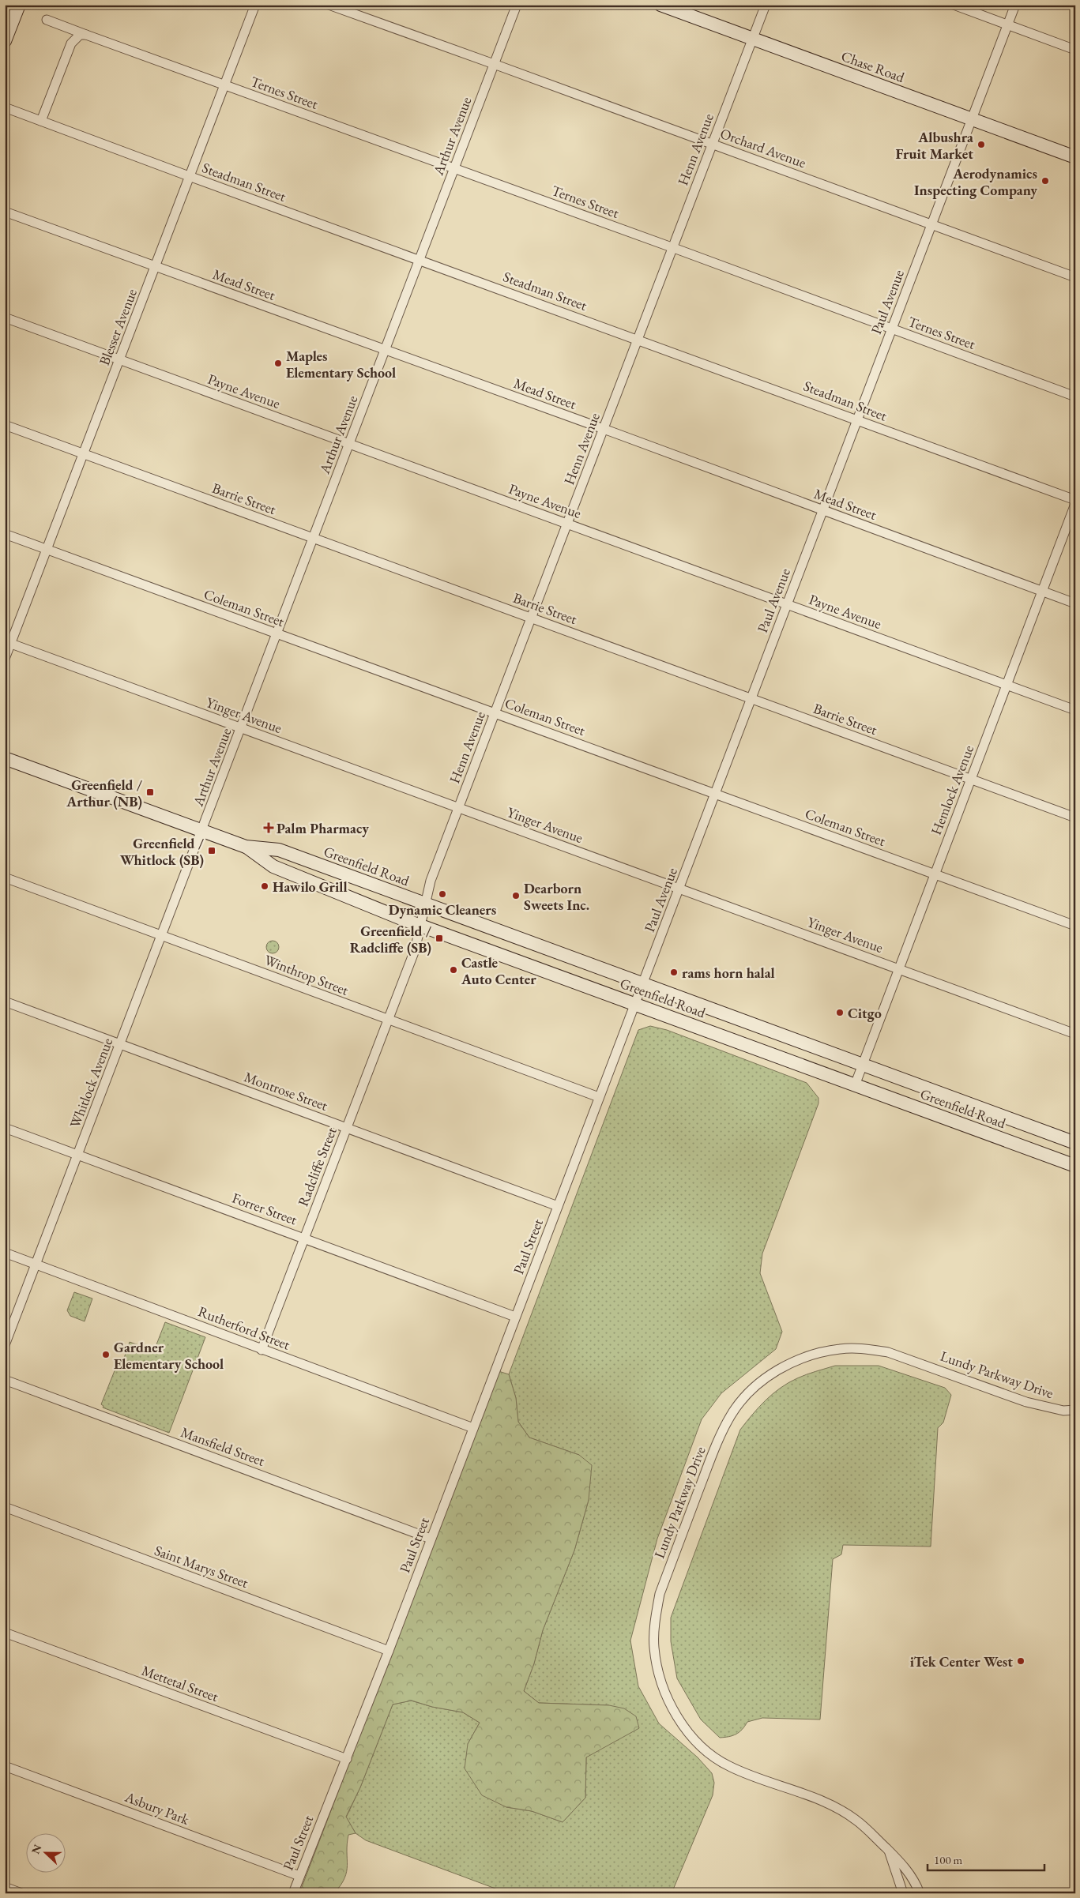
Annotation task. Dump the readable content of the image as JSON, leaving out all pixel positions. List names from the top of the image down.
{
  "streets": {
    "main road": ["Chase Road", "Greenfield Road"],
    "street": [
      "Ternes Street",
      "Arthur Avenue",
      "Orchard Avenue",
      "Henn Avenue",
      "Steadman Street",
      "Mead Street",
      "Paul Avenue",
      "Blesser Avenue",
      "Payne Avenue",
      "Barrie Street",
      "Coleman Street",
      "Yinger Avenue",
      "Hemlock Avenue",
      "Winthrop Street",
      "Whitlock Avenue",
      "Montrose Street",
      "Radcliffe Street",
      "Forrer Street",
      "Paul Street",
      "Rutherford Street",
      "Lundy Parkway Drive",
      "Mansfield Street",
      "Saint Marys Street",
      "Mettetal Street",
      "Asbury Park"
    ]
  },
  "crossings": [
    ["Chase Road", "Henn Avenue"],
    ["Chase Road", "Paul Avenue"],
    ["Ternes Street", "Arthur Avenue"],
    ["Ternes Street", "Henn Avenue"],
    ["Ternes Street", "Paul Avenue"],
    ["Ternes Street", "Blesser Avenue"],
    ["Arthur Avenue", "Orchard Avenue"],
    ["Arthur Avenue", "Steadman Street"],
    ["Arthur Avenue", "Mead Street"],
    ["Arthur Avenue", "Payne Avenue"],
    ["Arthur Avenue", "Barrie Street"],
    ["Arthur Avenue", "Coleman Street"],
    ["Arthur Avenue", "Yinger Avenue"],
    ["Arthur Avenue", "Greenfield Road"],
    ["Arthur Avenue", "Whitlock Avenue"],
    ["Orchard Avenue", "Henn Avenue"],
    ["Orchard Avenue", "Paul Avenue"],
    ["Henn Avenue", "Steadman Street"],
    ["Henn Avenue", "Mead Street"],
    ["Henn Avenue", "Payne Avenue"],
    ["Henn Avenue", "Barrie Street"],
    ["Henn Avenue", "Coleman Street"],
    ["Henn Avenue", "Yinger Avenue"],
    ["Henn Avenue", "Greenfield Road"],
    ["Henn Avenue", "Radcliffe Street"],
    ["Steadman Street", "Paul Avenue"],
    ["Steadman Street", "Blesser Avenue"],
    ["Mead Street", "Paul Avenue"],
    ["Mead Street", "Blesser Avenue"],
    ["Mead Street", "Hemlock Avenue"],
    ["Paul Avenue", "Payne Avenue"],
    ["Paul Avenue", "Barrie Street"],
    ["Paul Avenue", "Coleman Street"],
    ["Paul Avenue", "Yinger Avenue"],
    ["Paul Avenue", "Greenfield Road"],
    ["Paul Avenue", "Winthrop Street"],
    ["Paul Avenue", "Montrose Street"],
    ["Paul Avenue", "Paul Street"],
    ["Blesser Avenue", "Payne Avenue"],
    ["Blesser Avenue", "Barrie Street"],
    ["Blesser Avenue", "Coleman Street"],
    ["Blesser Avenue", "Yinger Avenue"],
    ["Payne Avenue", "Hemlock Avenue"],
    ["Barrie Street", "Hemlock Avenue"],
    ["Coleman Street", "Hemlock Avenue"],
    ["Yinger Avenue", "Hemlock Avenue"],
    ["Hemlock Avenue", "Greenfield Road"],
    ["Greenfield Road", "Whitlock Avenue"],
    ["Greenfield Road", "Radcliffe Street"],
    ["Winthrop Street", "Whitlock Avenue"],
    ["Winthrop Street", "Radcliffe Street"],
    ["Whitlock Avenue", "Montrose Street"],
    ["Whitlock Avenue", "Forrer Street"],
    ["Whitlock Avenue", "Rutherford Street"],
    ["Montrose Street", "Radcliffe Street"],
    ["Montrose Street", "Paul Street"],
    ["Radcliffe Street", "Forrer Street"],
    ["Radcliffe Street", "Rutherford Street"],
    ["Forrer Street", "Paul Street"],
    ["Paul Street", "Rutherford Street"],
    ["Paul Street", "Mansfield Street"],
    ["Paul Street", "Saint Marys Street"],
    ["Paul Street", "Mettetal Street"],
    ["Paul Street", "Asbury Park"]
  ],
  "places": {
    "other": [
      "Albushra Fruit Market",
      "Aerodynamics Inspecting Company",
      "Maples Elementary School",
      "Hawilo Grill",
      "Dynamic Cleaners",
      "Dearborn Sweets Inc.",
      "Castle Auto Center",
      "rams horn halal",
      "Citgo",
      "Gardner Elementary School",
      "iTek Center West"
    ],
    "transit": ["Greenfield / Arthur (NB)", "Greenfield / Whitlock (SB)", "Greenfield / Radcliffe (SB)"],
    "health": ["Palm Pharmacy"]
  },
  "scale_bar": "100 m",
  "north": "left"
}
